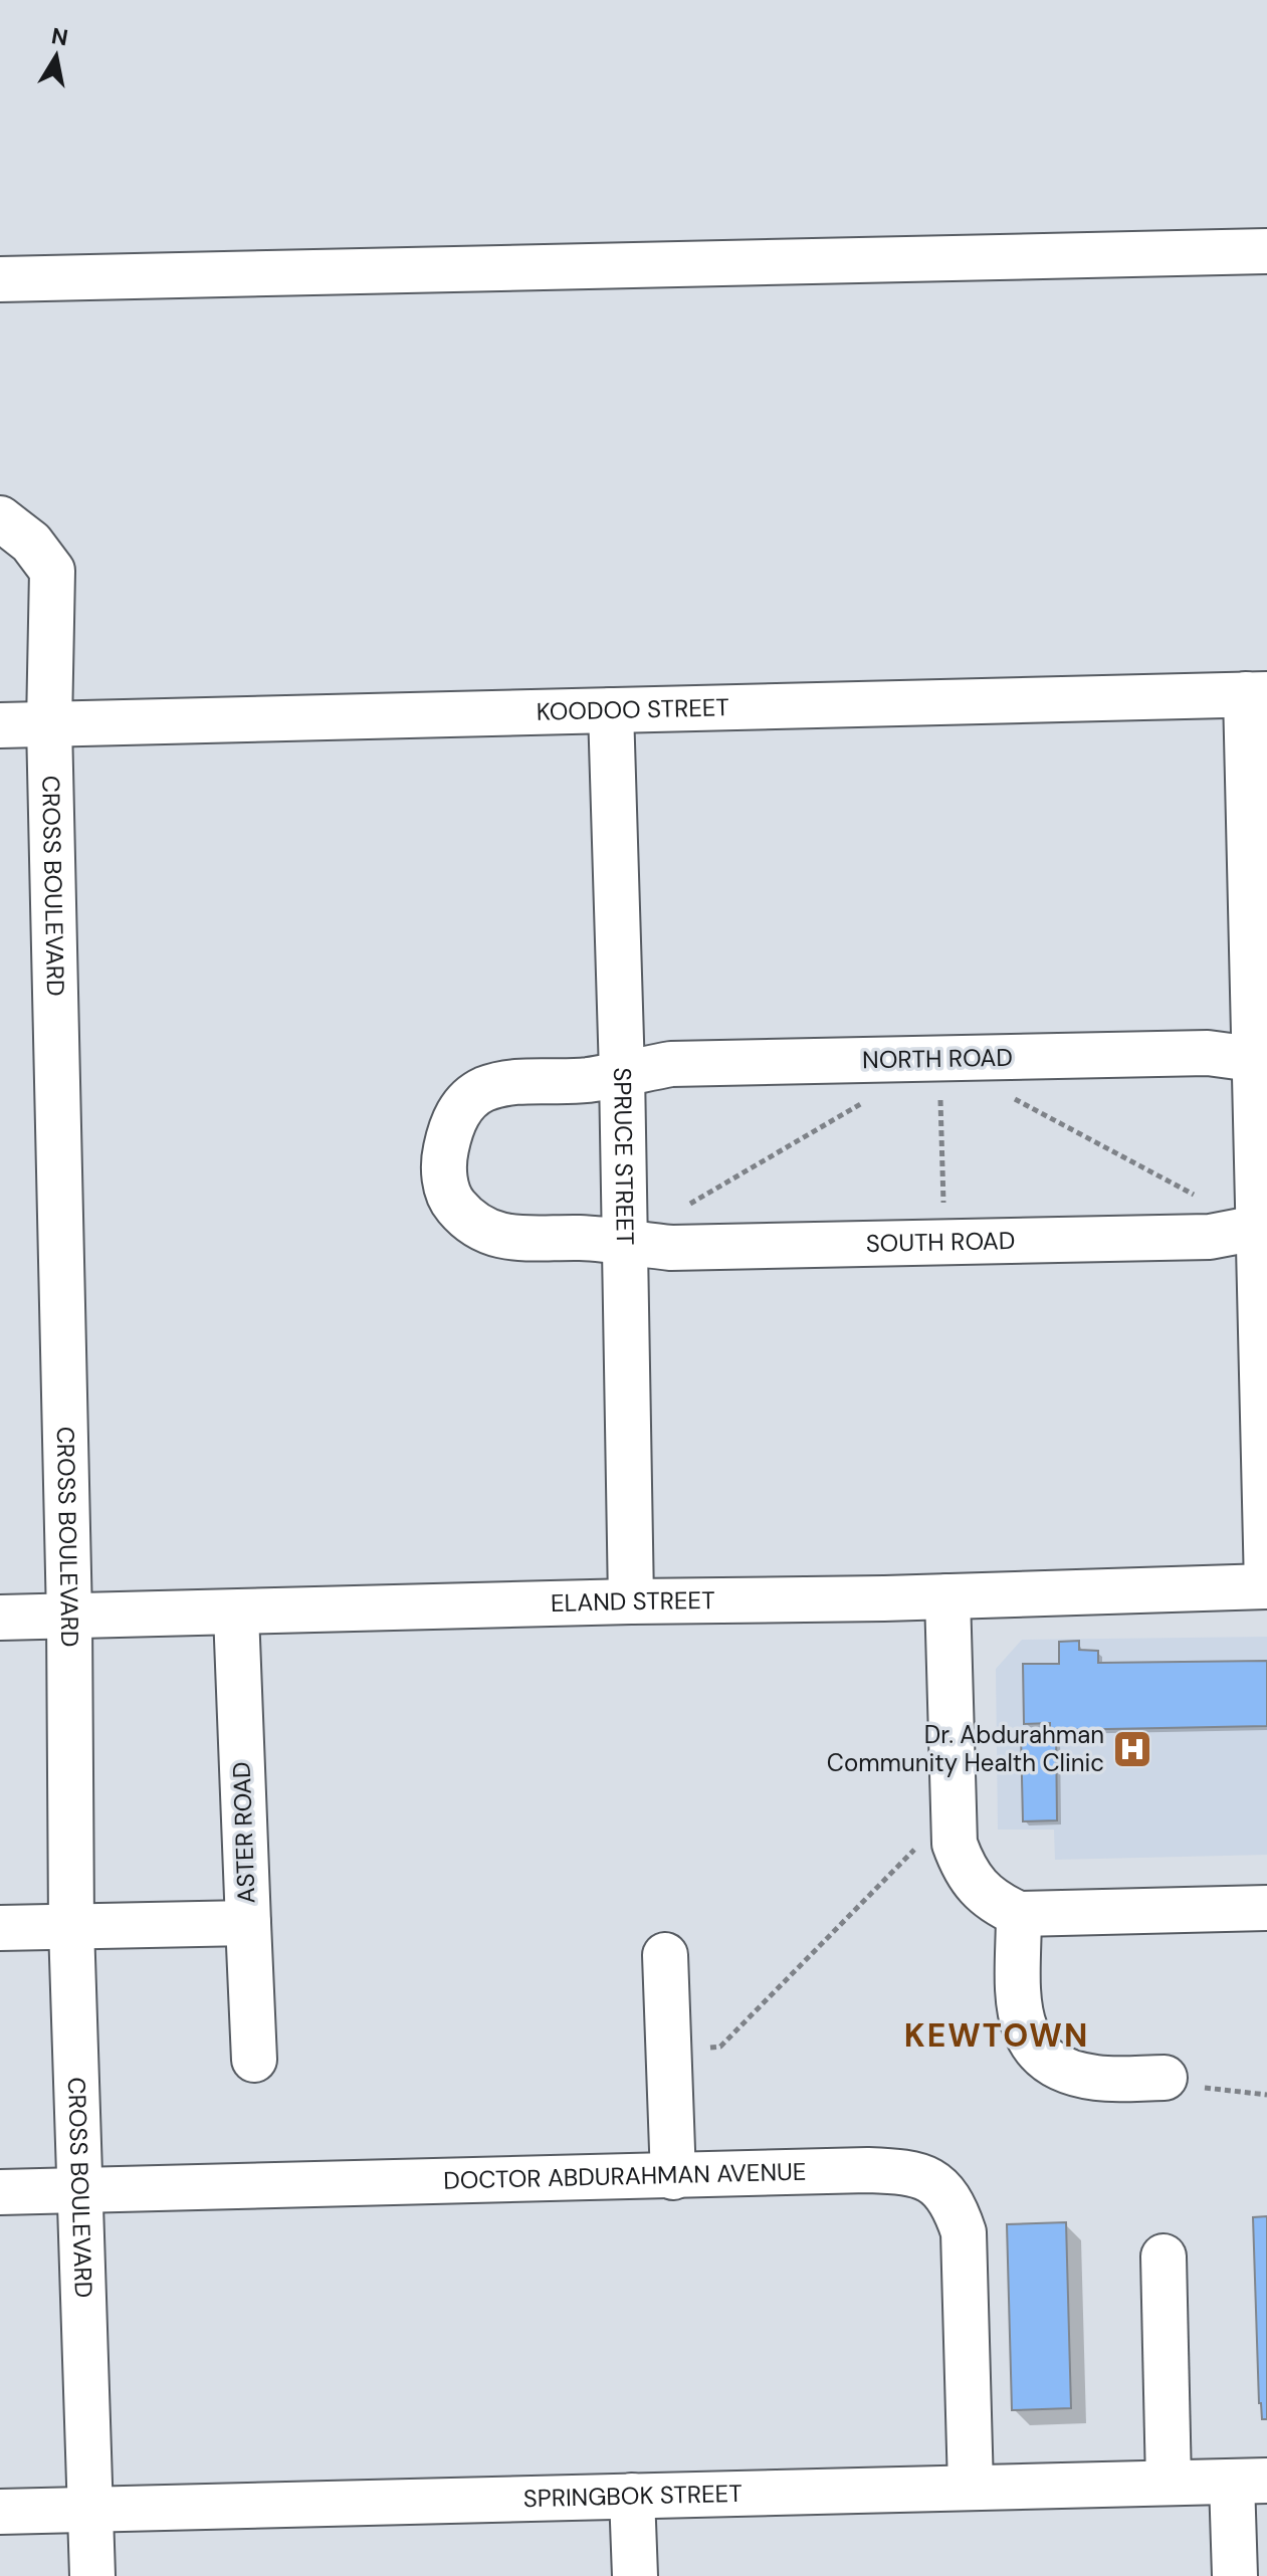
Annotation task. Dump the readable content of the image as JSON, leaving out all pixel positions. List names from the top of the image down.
{
  "streets": {
    "street": [
      "KOODOO STREET",
      "CROSS BOULEVARD",
      "NORTH ROAD",
      "SPRUCE STREET",
      "SOUTH ROAD",
      "ELAND STREET",
      "ASTER ROAD",
      "DOCTOR ABDURAHMAN AVENUE",
      "SPRINGBOK STREET"
    ]
  },
  "crossings": [
    ["KOODOO STREET", "CROSS BOULEVARD"],
    ["KOODOO STREET", "SPRUCE STREET"],
    ["CROSS BOULEVARD", "ELAND STREET"],
    ["CROSS BOULEVARD", "ASTER ROAD"],
    ["CROSS BOULEVARD", "DOCTOR ABDURAHMAN AVENUE"],
    ["CROSS BOULEVARD", "SPRINGBOK STREET"],
    ["NORTH ROAD", "SPRUCE STREET"],
    ["NORTH ROAD", "SOUTH ROAD"],
    ["SPRUCE STREET", "SOUTH ROAD"],
    ["SPRUCE STREET", "ELAND STREET"],
    ["ELAND STREET", "ASTER ROAD"],
    ["DOCTOR ABDURAHMAN AVENUE", "SPRINGBOK STREET"]
  ],
  "districts": ["KEWTOWN"],
  "places": {
    "hospital": ["Dr. Abdurahman Community Health Clinic"]
  },
  "north": "top"
}
